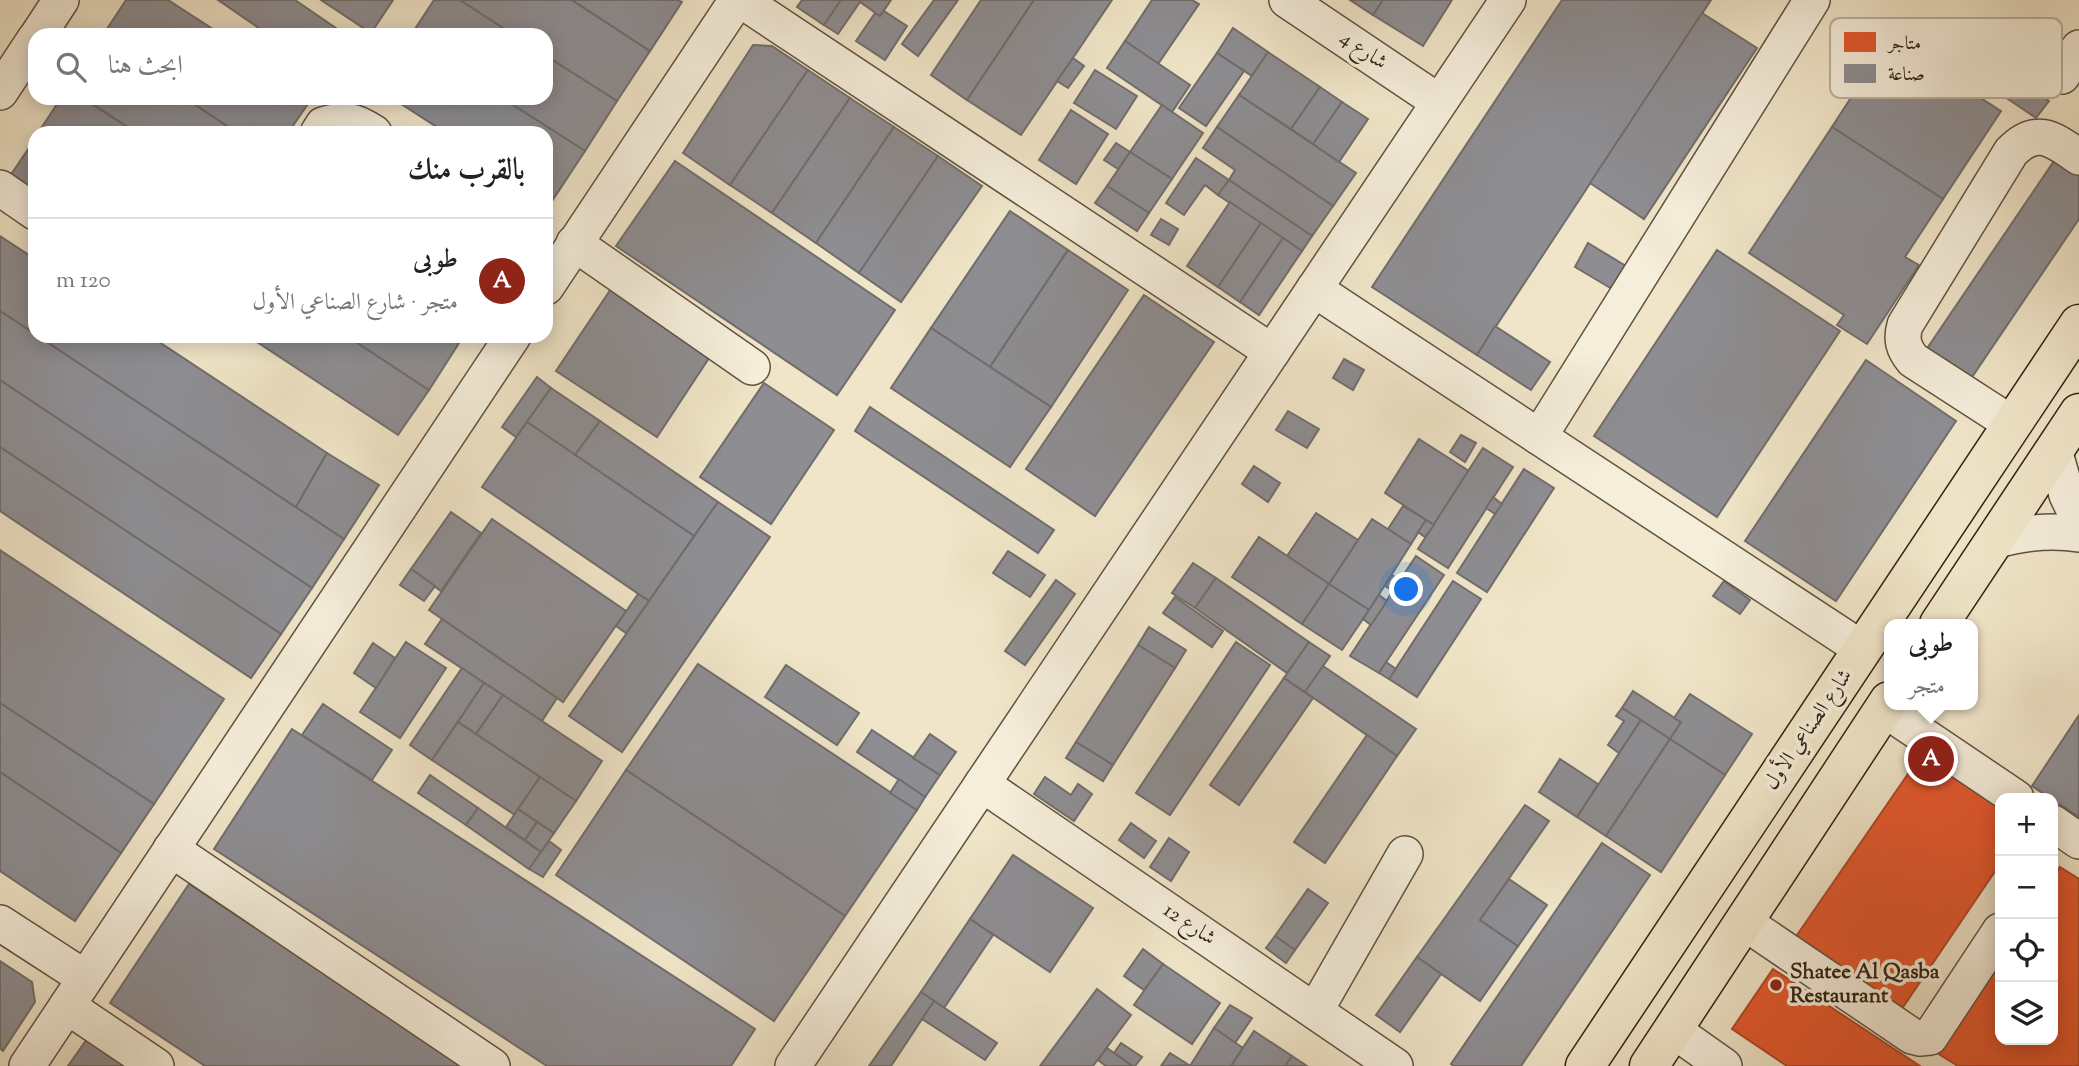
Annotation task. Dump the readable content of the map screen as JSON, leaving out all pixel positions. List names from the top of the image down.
{
  "streets": {
    "main road": ["شارع الصناعي الأول"],
    "street": ["شارع 4", "شارع 12"]
  },
  "places": ["Shatee Al Qasba Restaurant"],
  "legend": ["متاجر", "صناعة"],
  "page": {
    "search": "ابحث هنا",
    "heading": "بالقرب منك",
    "list": [
      {
        "mark": "A",
        "name": "طوبى",
        "note": "متجر · شارع الصناعي الأول",
        "value": "120 m"
      }
    ],
    "popup": ["طوبى", "متجر"],
    "pins": "A",
    "map_buttons": ["+", "−"]
  }
}
